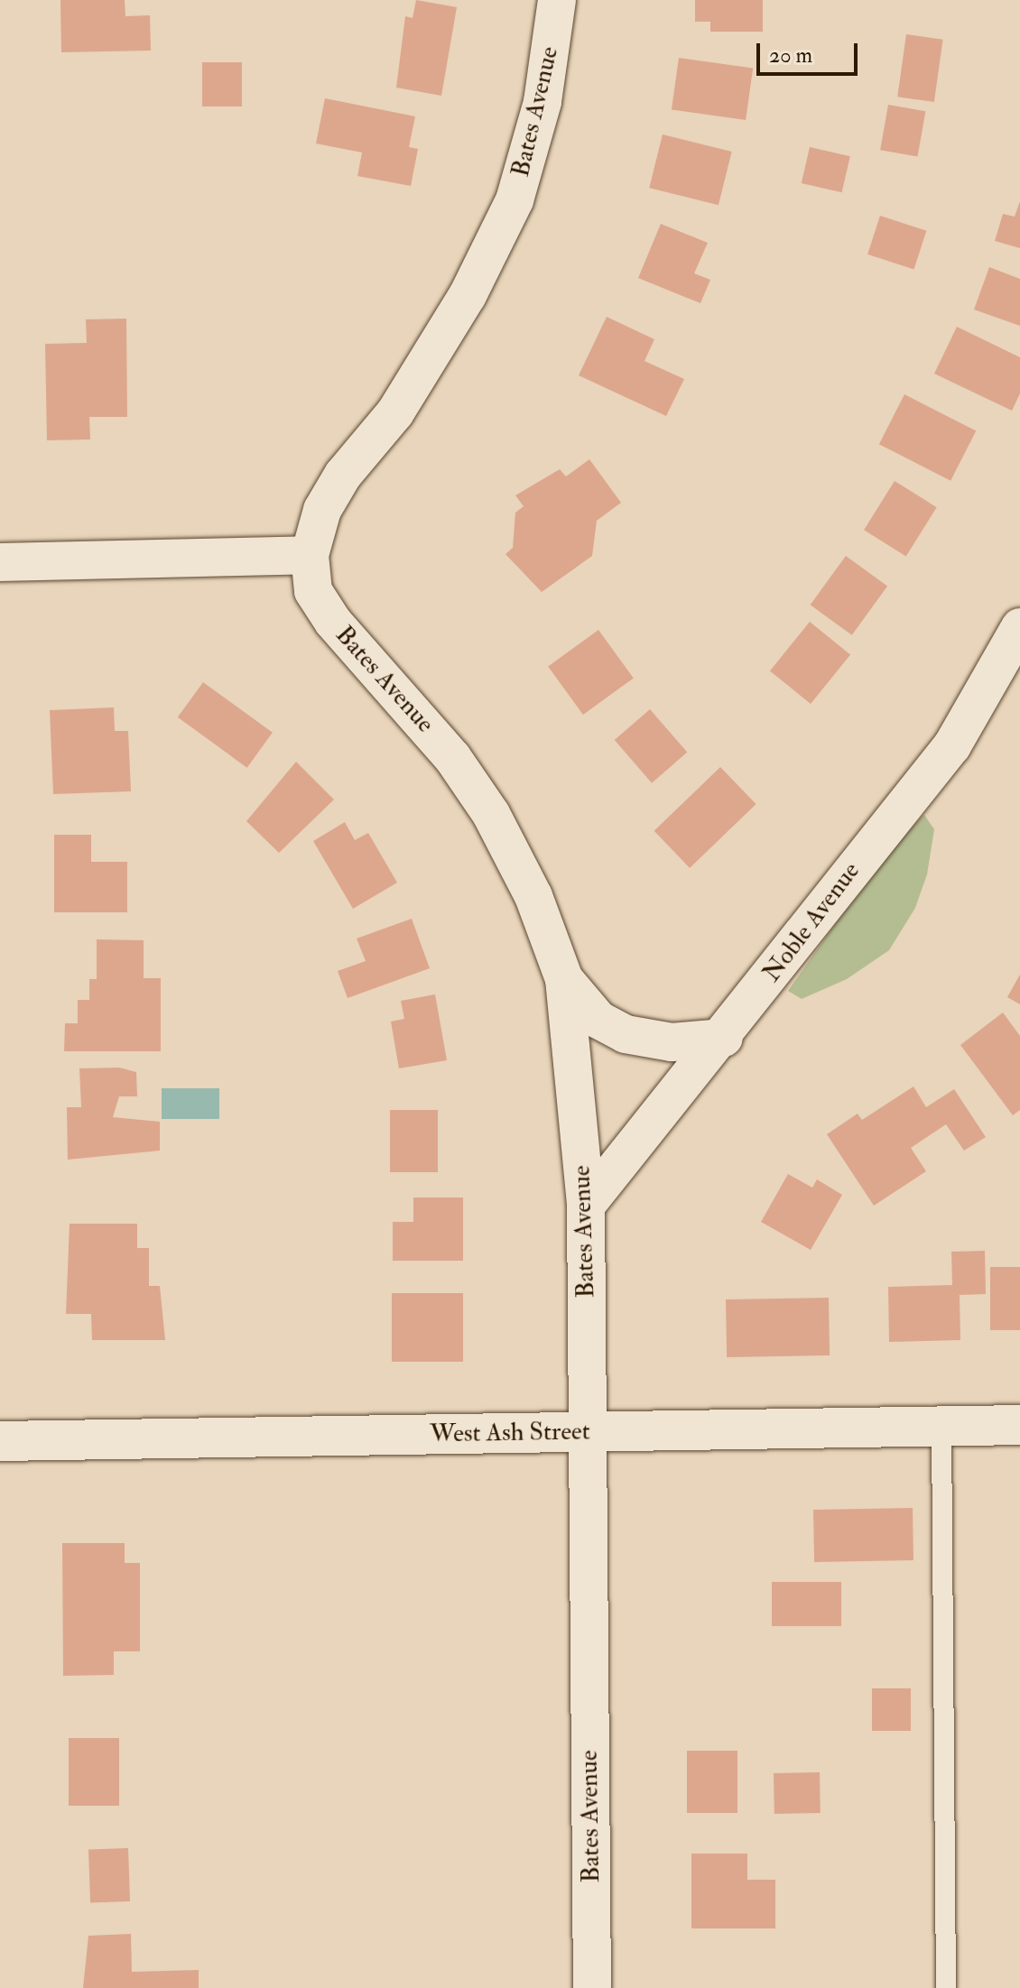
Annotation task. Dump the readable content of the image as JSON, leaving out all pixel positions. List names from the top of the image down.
{
  "streets": {
    "street": ["Bates Avenue", "Noble Avenue", "West Ash Street"]
  },
  "crossings": [
    ["Bates Avenue", "Noble Avenue"],
    ["Bates Avenue", "West Ash Street"]
  ],
  "scale_bar": "20 m"
}
